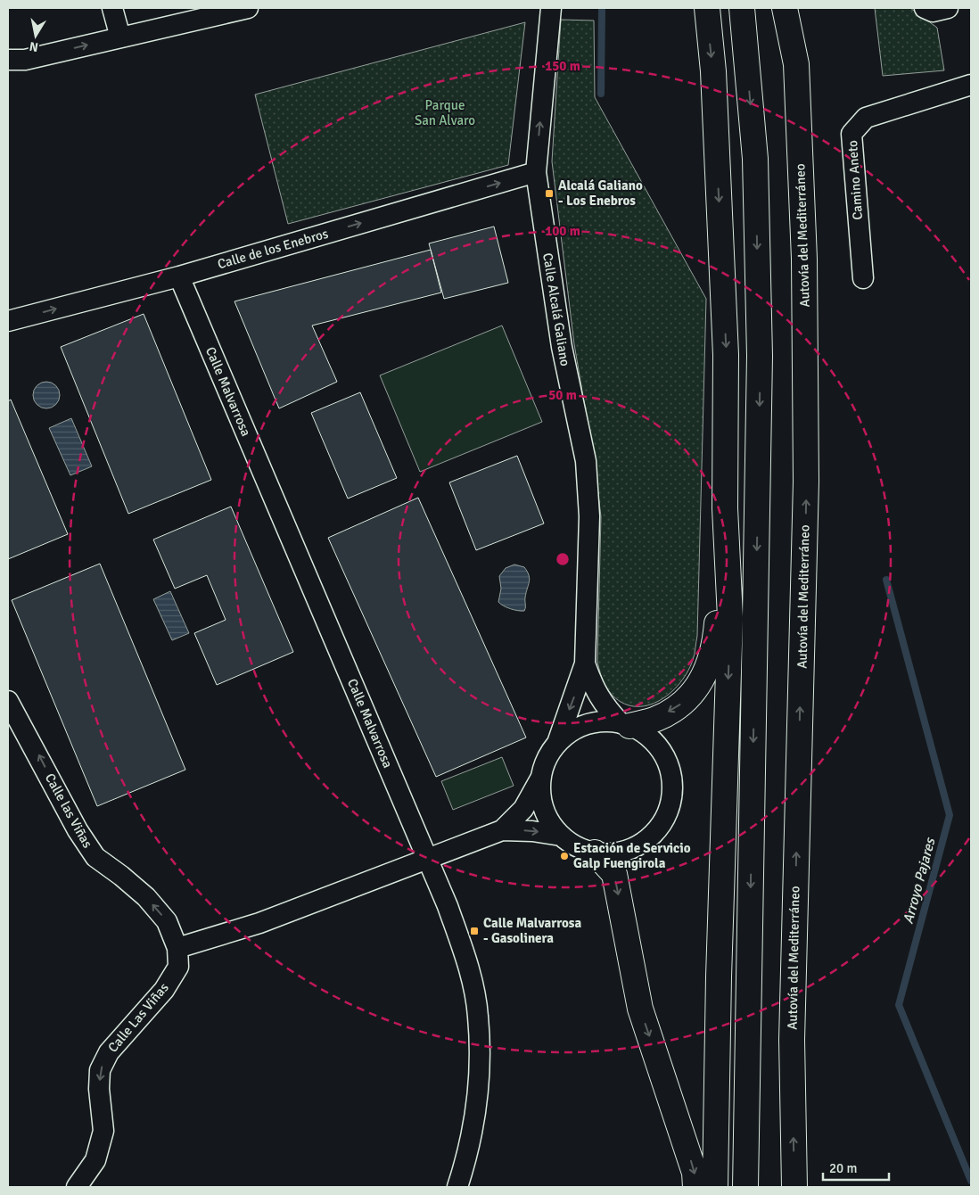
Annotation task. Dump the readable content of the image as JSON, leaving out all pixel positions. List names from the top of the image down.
{
  "streets": {
    "highway": ["Autovía del Mediterráneo"],
    "street": [
      "Camino Aneto",
      "Calle de los Enebros",
      "Calle Alcalá Galiano",
      "Calle Malvarrosa",
      "Calle las Viñas",
      "Calle Las Viñas"
    ]
  },
  "crossings": [
    ["Calle de los Enebros", "Calle Alcalá Galiano"],
    ["Calle de los Enebros", "Calle Malvarrosa"],
    ["Calle las Viñas", "Calle Las Viñas"]
  ],
  "one_way": ["Calle de los Enebros", "Calle las Viñas", "Calle Las Viñas"],
  "water": ["Arroyo Pajares"],
  "parks": ["Parque San Alvaro"],
  "places": {
    "transit": ["Alcalá Galiano - Los Enebros", "Calle Malvarrosa - Gasolinera"],
    "other": ["Estación de Servicio Galp Fuengirola"]
  },
  "scale_bar": "20 m",
  "north": "bottom",
  "rings": ["150 m", "100 m", "50 m"]
}
